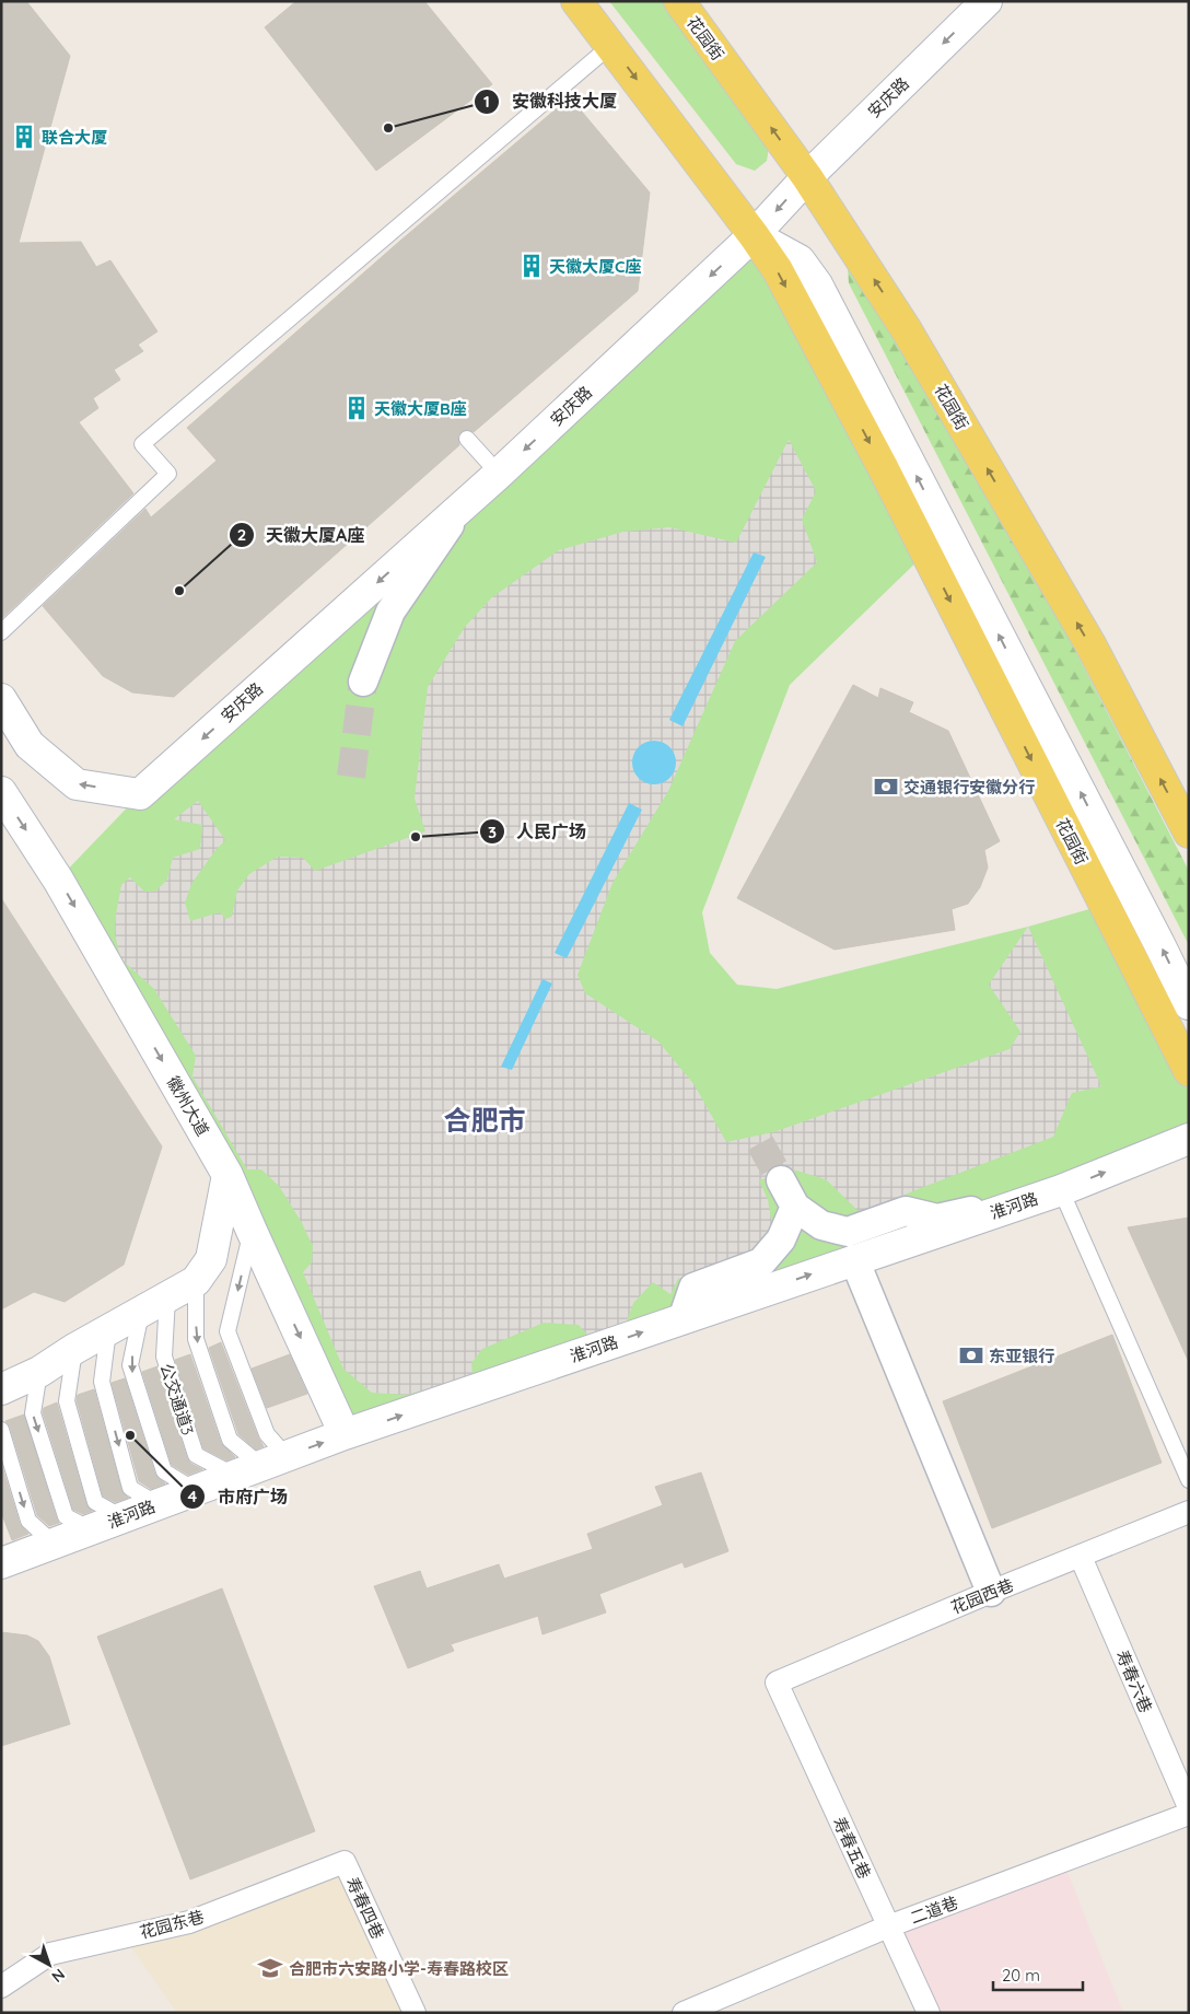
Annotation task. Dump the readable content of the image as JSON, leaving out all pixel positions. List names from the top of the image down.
{
  "streets": {
    "main road": ["花园街"],
    "street": [
      "安庆路",
      "徽州大道",
      "淮河路",
      "花园西巷",
      "寿春六巷",
      "寿春五巷",
      "寿春四巷",
      "二道巷",
      "花园东巷"
    ],
    "lane": ["公交通道3"]
  },
  "crossings": [
    ["花园街", "安庆路"],
    ["徽州大道", "淮河路"],
    ["淮河路", "公交通道3"],
    ["花园西巷", "寿春六巷"],
    ["花园西巷", "寿春五巷"],
    ["寿春五巷", "二道巷"],
    ["寿春四巷", "花园东巷"]
  ],
  "one_way": ["安庆路", "徽州大道", "淮河路"],
  "districts": ["合肥市"],
  "places": {
    "other": [
      "安徽科技大厦",
      "天徽大厦A座",
      "人民广场",
      "市府广场"
    ],
    "building": ["联合大厦", "天徽大厦C座", "天徽大厦B座"],
    "bank": ["交通银行安徽分行", "东亚银行"],
    "school or university": ["合肥市六安路小学-寿春路校区"]
  },
  "scale_bar": "20 m",
  "north": "bottom right"
}
